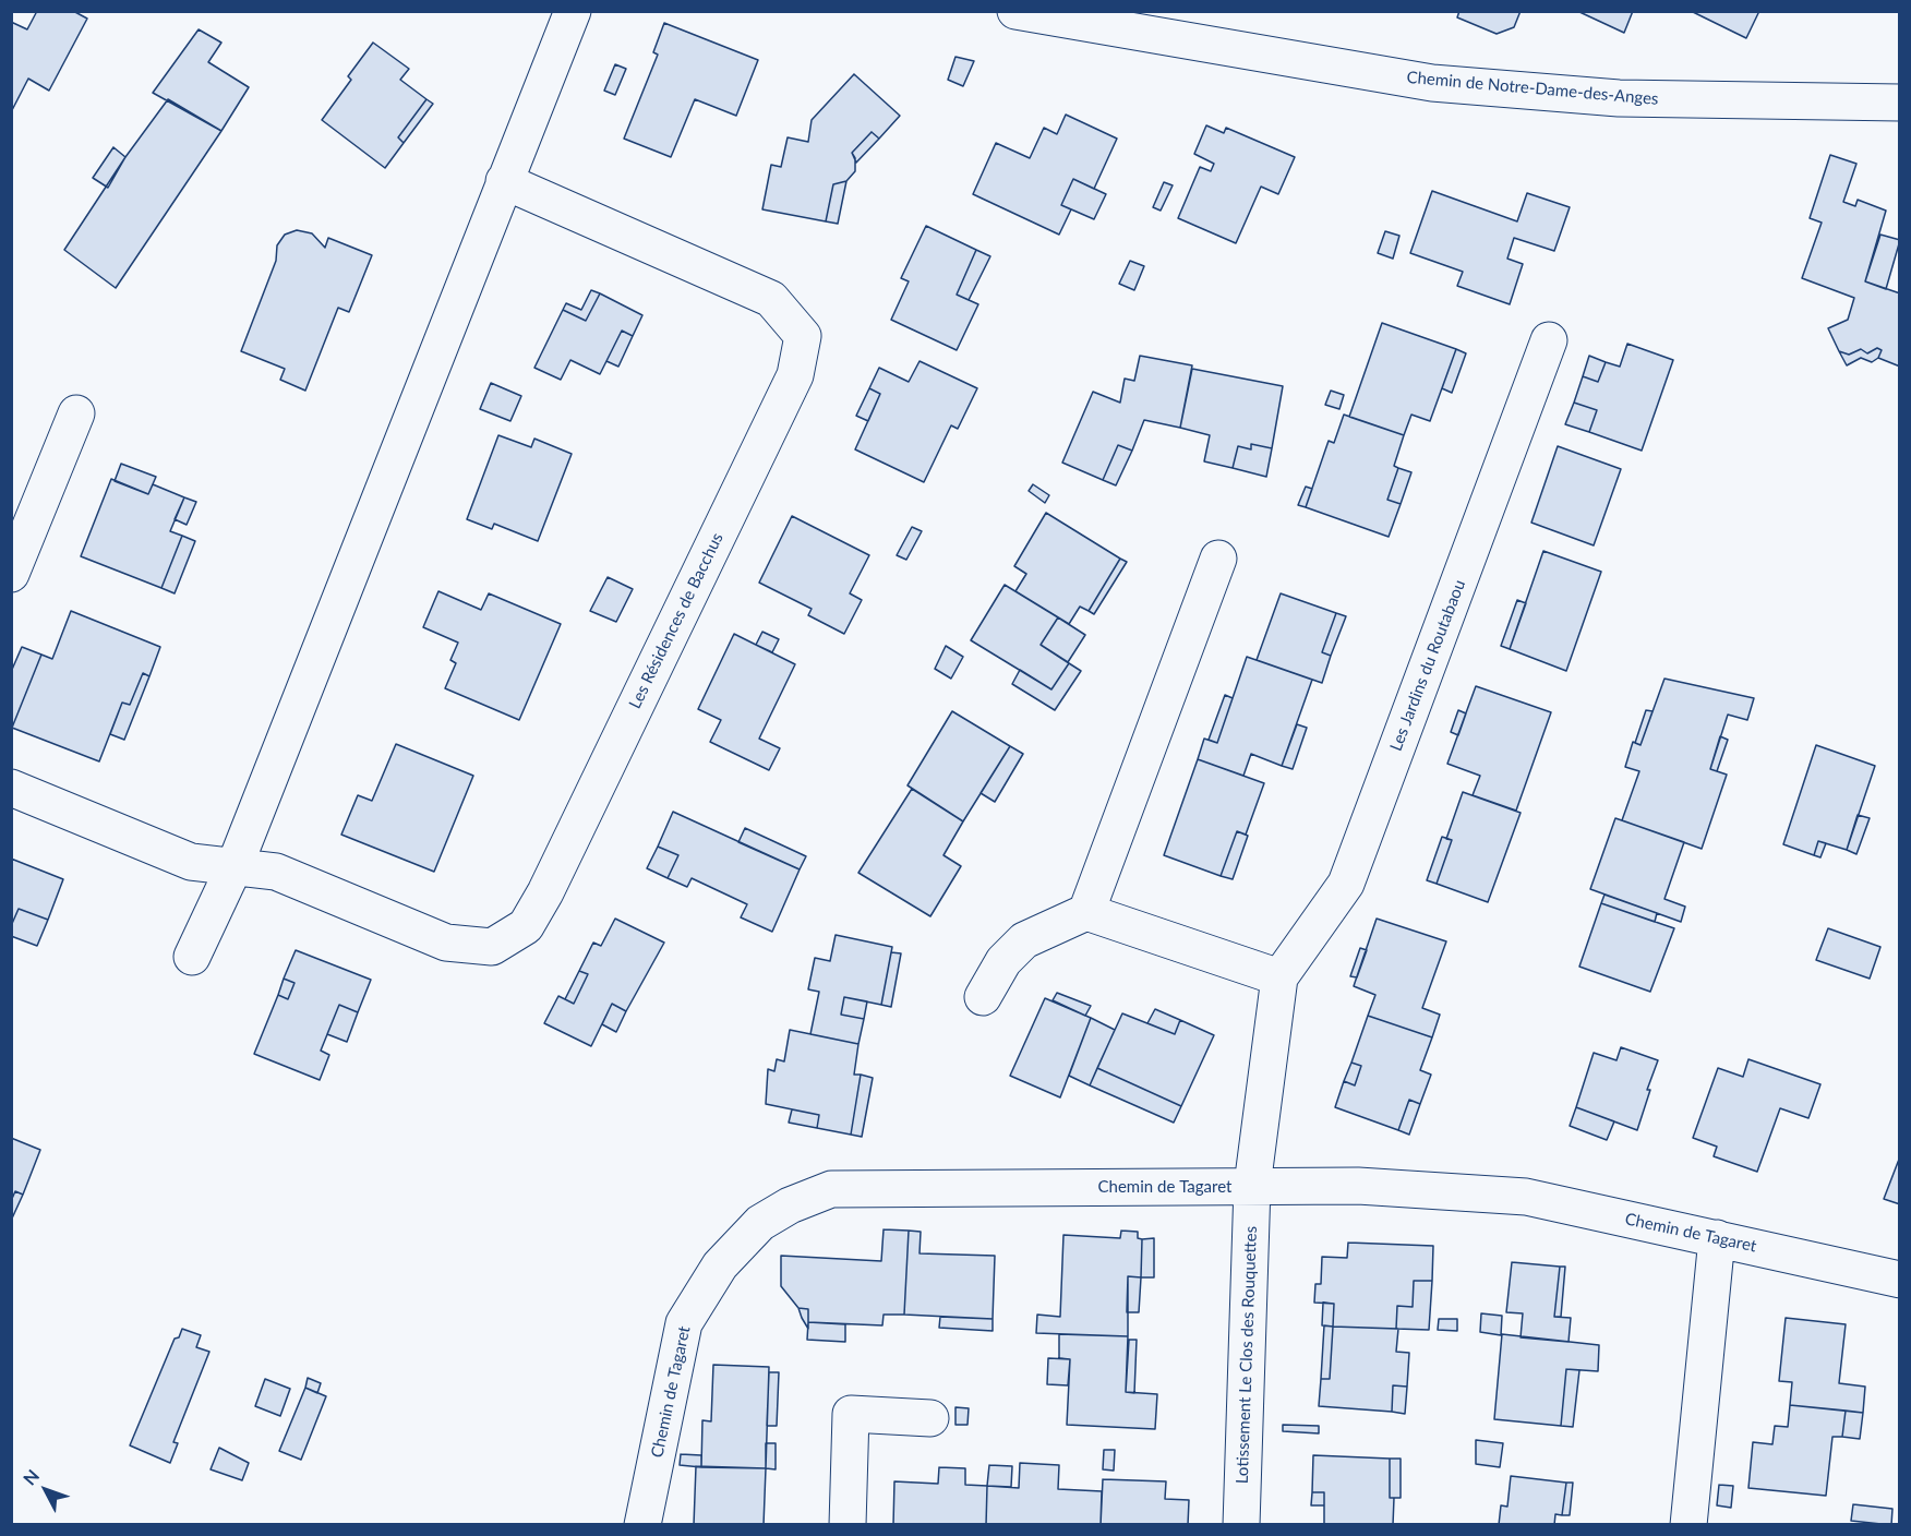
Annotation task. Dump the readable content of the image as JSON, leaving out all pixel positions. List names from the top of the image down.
{
  "streets": {
    "street": [
      "Chemin de Notre-Dame-des-Anges",
      "Les Résidences de Bacchus",
      "Les Jardins du Routabaou",
      "Chemin de Tagaret",
      "Lotissement Le Clos des Rouquettes"
    ]
  },
  "crossings": [
    ["Les Jardins du Routabaou", "Chemin de Tagaret"],
    ["Les Jardins du Routabaou", "Lotissement Le Clos des Rouquettes"],
    ["Chemin de Tagaret", "Lotissement Le Clos des Rouquettes"]
  ],
  "north": "top left"
}
